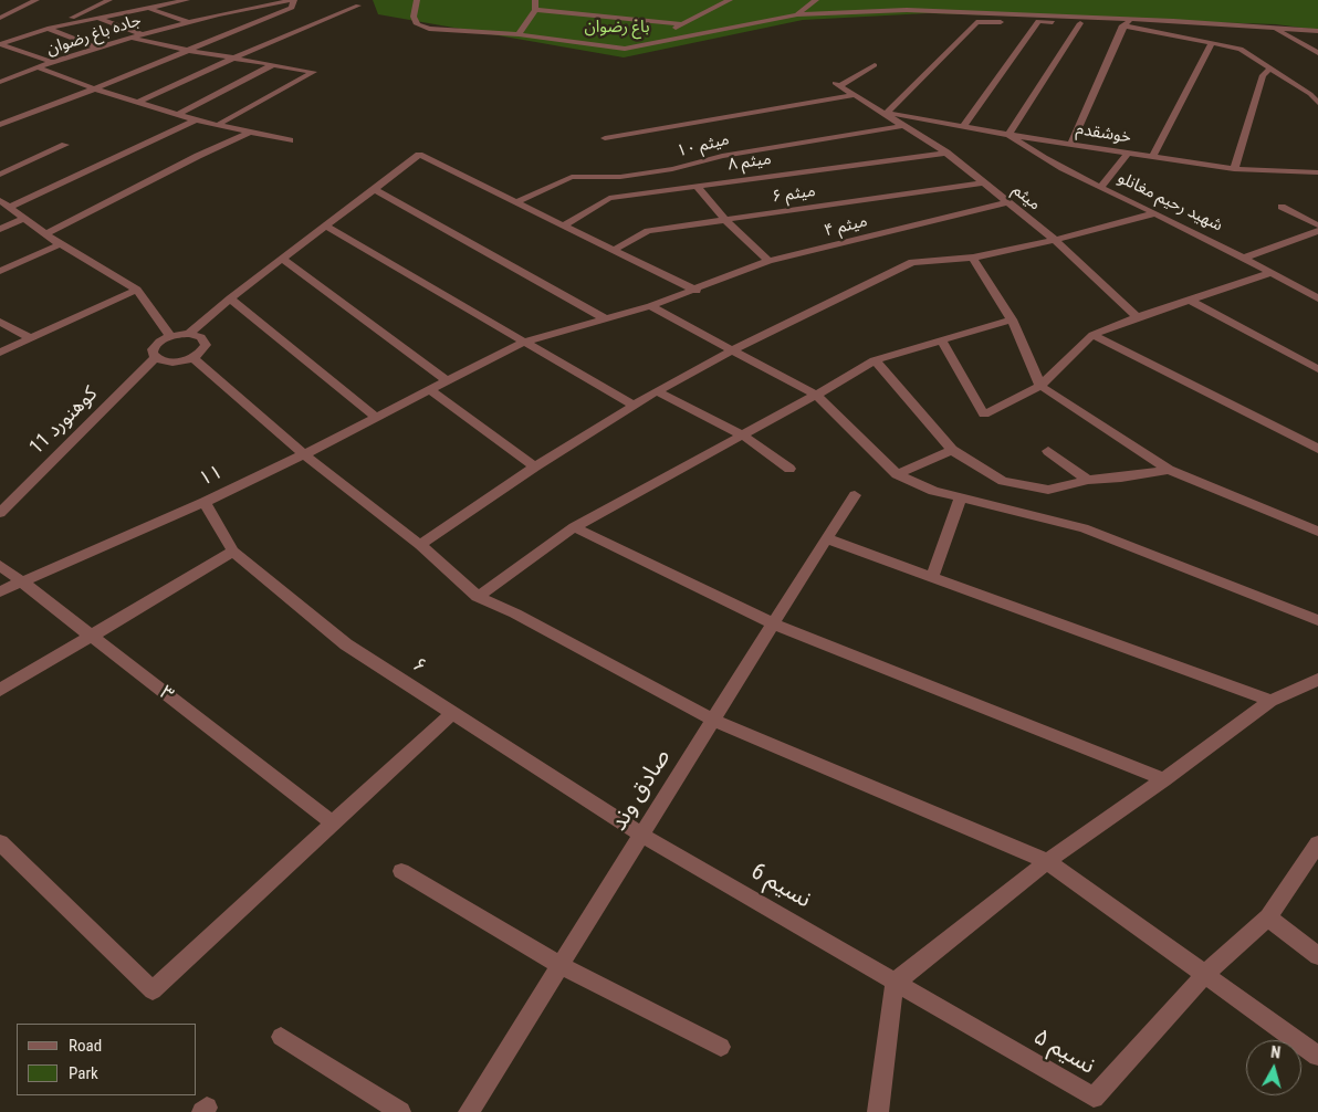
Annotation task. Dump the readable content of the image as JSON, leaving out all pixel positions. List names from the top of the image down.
{
  "streets": {
    "street": [
      "جاده باغ رضوان",
      "خوشقدم",
      "۱۰ میثم",
      "۸ میثم",
      "۶ میثم",
      "میثم",
      "شهید رحیم مغانلو",
      "۴ میثم",
      "کوهنورد 11",
      "۱۱",
      "۶",
      "۳",
      "صادق وند",
      "نسیم 6",
      "نسیم ۵"
    ]
  },
  "crossings": [
    ["خوشقدم", "میثم"],
    ["خوشقدم", "شهید رحیم مغانلو"],
    ["۱۰ میثم", "میثم"],
    ["۸ میثم", "میثم"],
    ["۶ میثم", "میثم"],
    ["میثم", "۴ میثم"],
    ["۴ میثم", "۱۱"],
    ["۱۱", "۶"],
    ["۱۱", "۳"],
    ["۶", "صادق وند"],
    ["۶", "نسیم 6"],
    ["صادق وند", "نسیم 6"],
    ["نسیم 6", "نسیم ۵"]
  ],
  "parks": ["باغ رضوان"],
  "legend": ["Road", "Park"],
  "north": "top"
}
